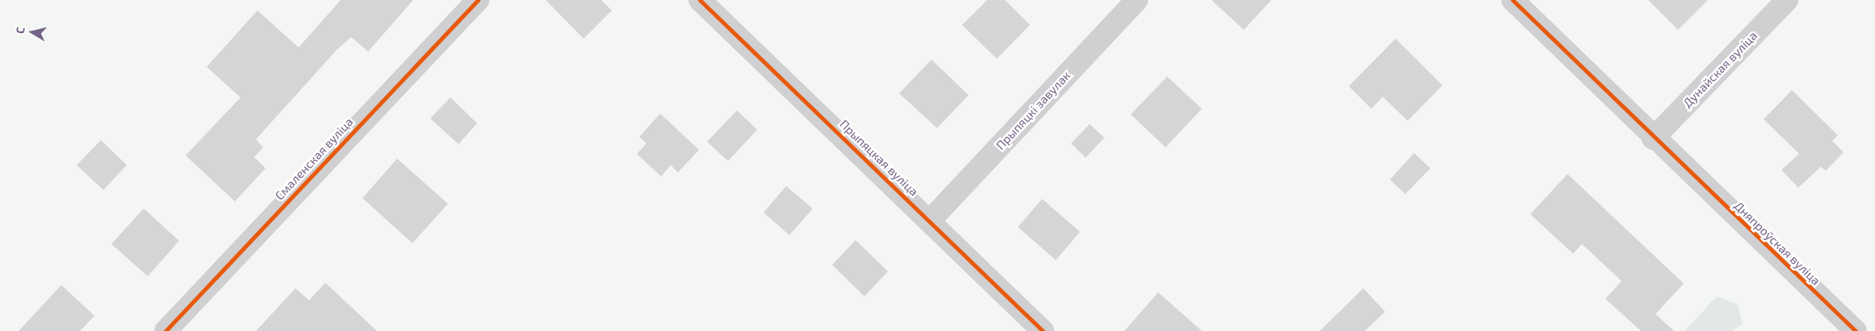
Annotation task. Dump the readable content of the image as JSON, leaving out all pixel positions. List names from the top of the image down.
{
  "streets": {
    "street": [
      "Дунайская вуліца",
      "Прыпяцкі завулак",
      "Прыпяцкая вуліца",
      "Смаленская вуліца",
      "Дняпроўская вуліца"
    ]
  },
  "crossings": [
    ["Дунайская вуліца", "Дняпроўская вуліца"],
    ["Прыпяцкі завулак", "Прыпяцкая вуліца"]
  ],
  "north": "left"
}
